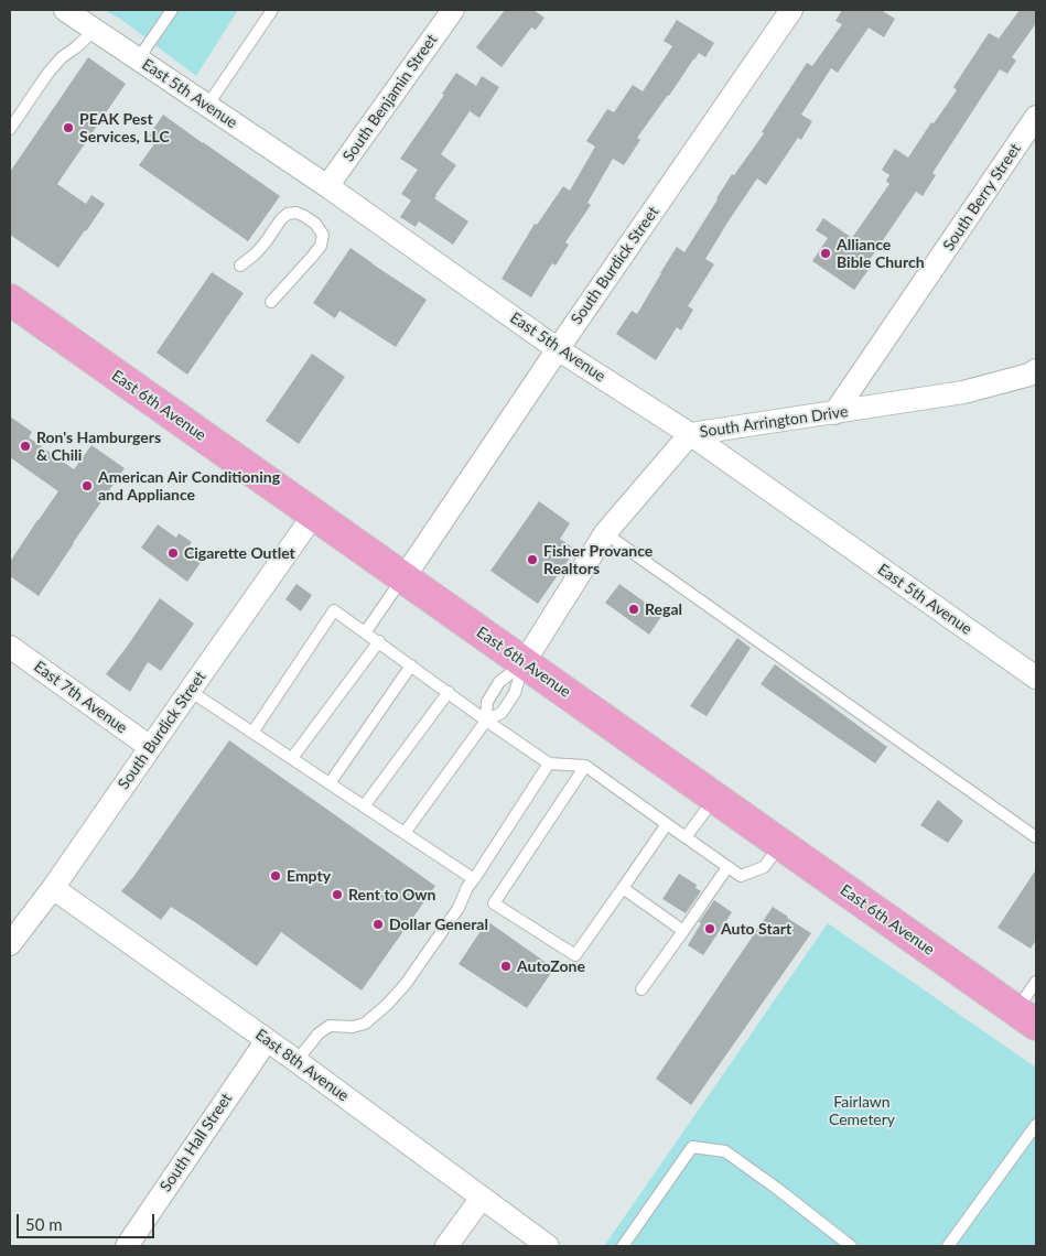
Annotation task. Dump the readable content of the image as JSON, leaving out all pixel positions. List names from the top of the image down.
{
  "streets": {
    "main road": ["East 6th Avenue"],
    "street": [
      "East 5th Avenue",
      "South Benjamin Street",
      "South Berry Street",
      "South Burdick Street",
      "South Arrington Drive",
      "East 7th Avenue",
      "East 8th Avenue",
      "South Hall Street"
    ]
  },
  "crossings": [
    ["East 5th Avenue", "South Benjamin Street"],
    ["East 5th Avenue", "South Burdick Street"],
    ["East 5th Avenue", "South Arrington Drive"],
    ["South Berry Street", "South Arrington Drive"],
    ["South Burdick Street", "East 6th Avenue"],
    ["South Burdick Street", "East 7th Avenue"],
    ["South Burdick Street", "East 8th Avenue"],
    ["East 6th Avenue", "South Arrington Drive"],
    ["East 8th Avenue", "South Hall Street"]
  ],
  "parks": ["Fairlawn Cemetery"],
  "places": [
    "PEAK Pest Services, LLC",
    "Alliance Bible Church",
    "Ron's Hamburgers & Chili",
    "American Air Conditioning and Appliance",
    "Cigarette Outlet",
    "Fisher Provance Realtors",
    "Regal",
    "Empty",
    "Rent to Own",
    "Dollar General",
    "Auto Start",
    "AutoZone"
  ],
  "scale_bar": "50 m"
}
